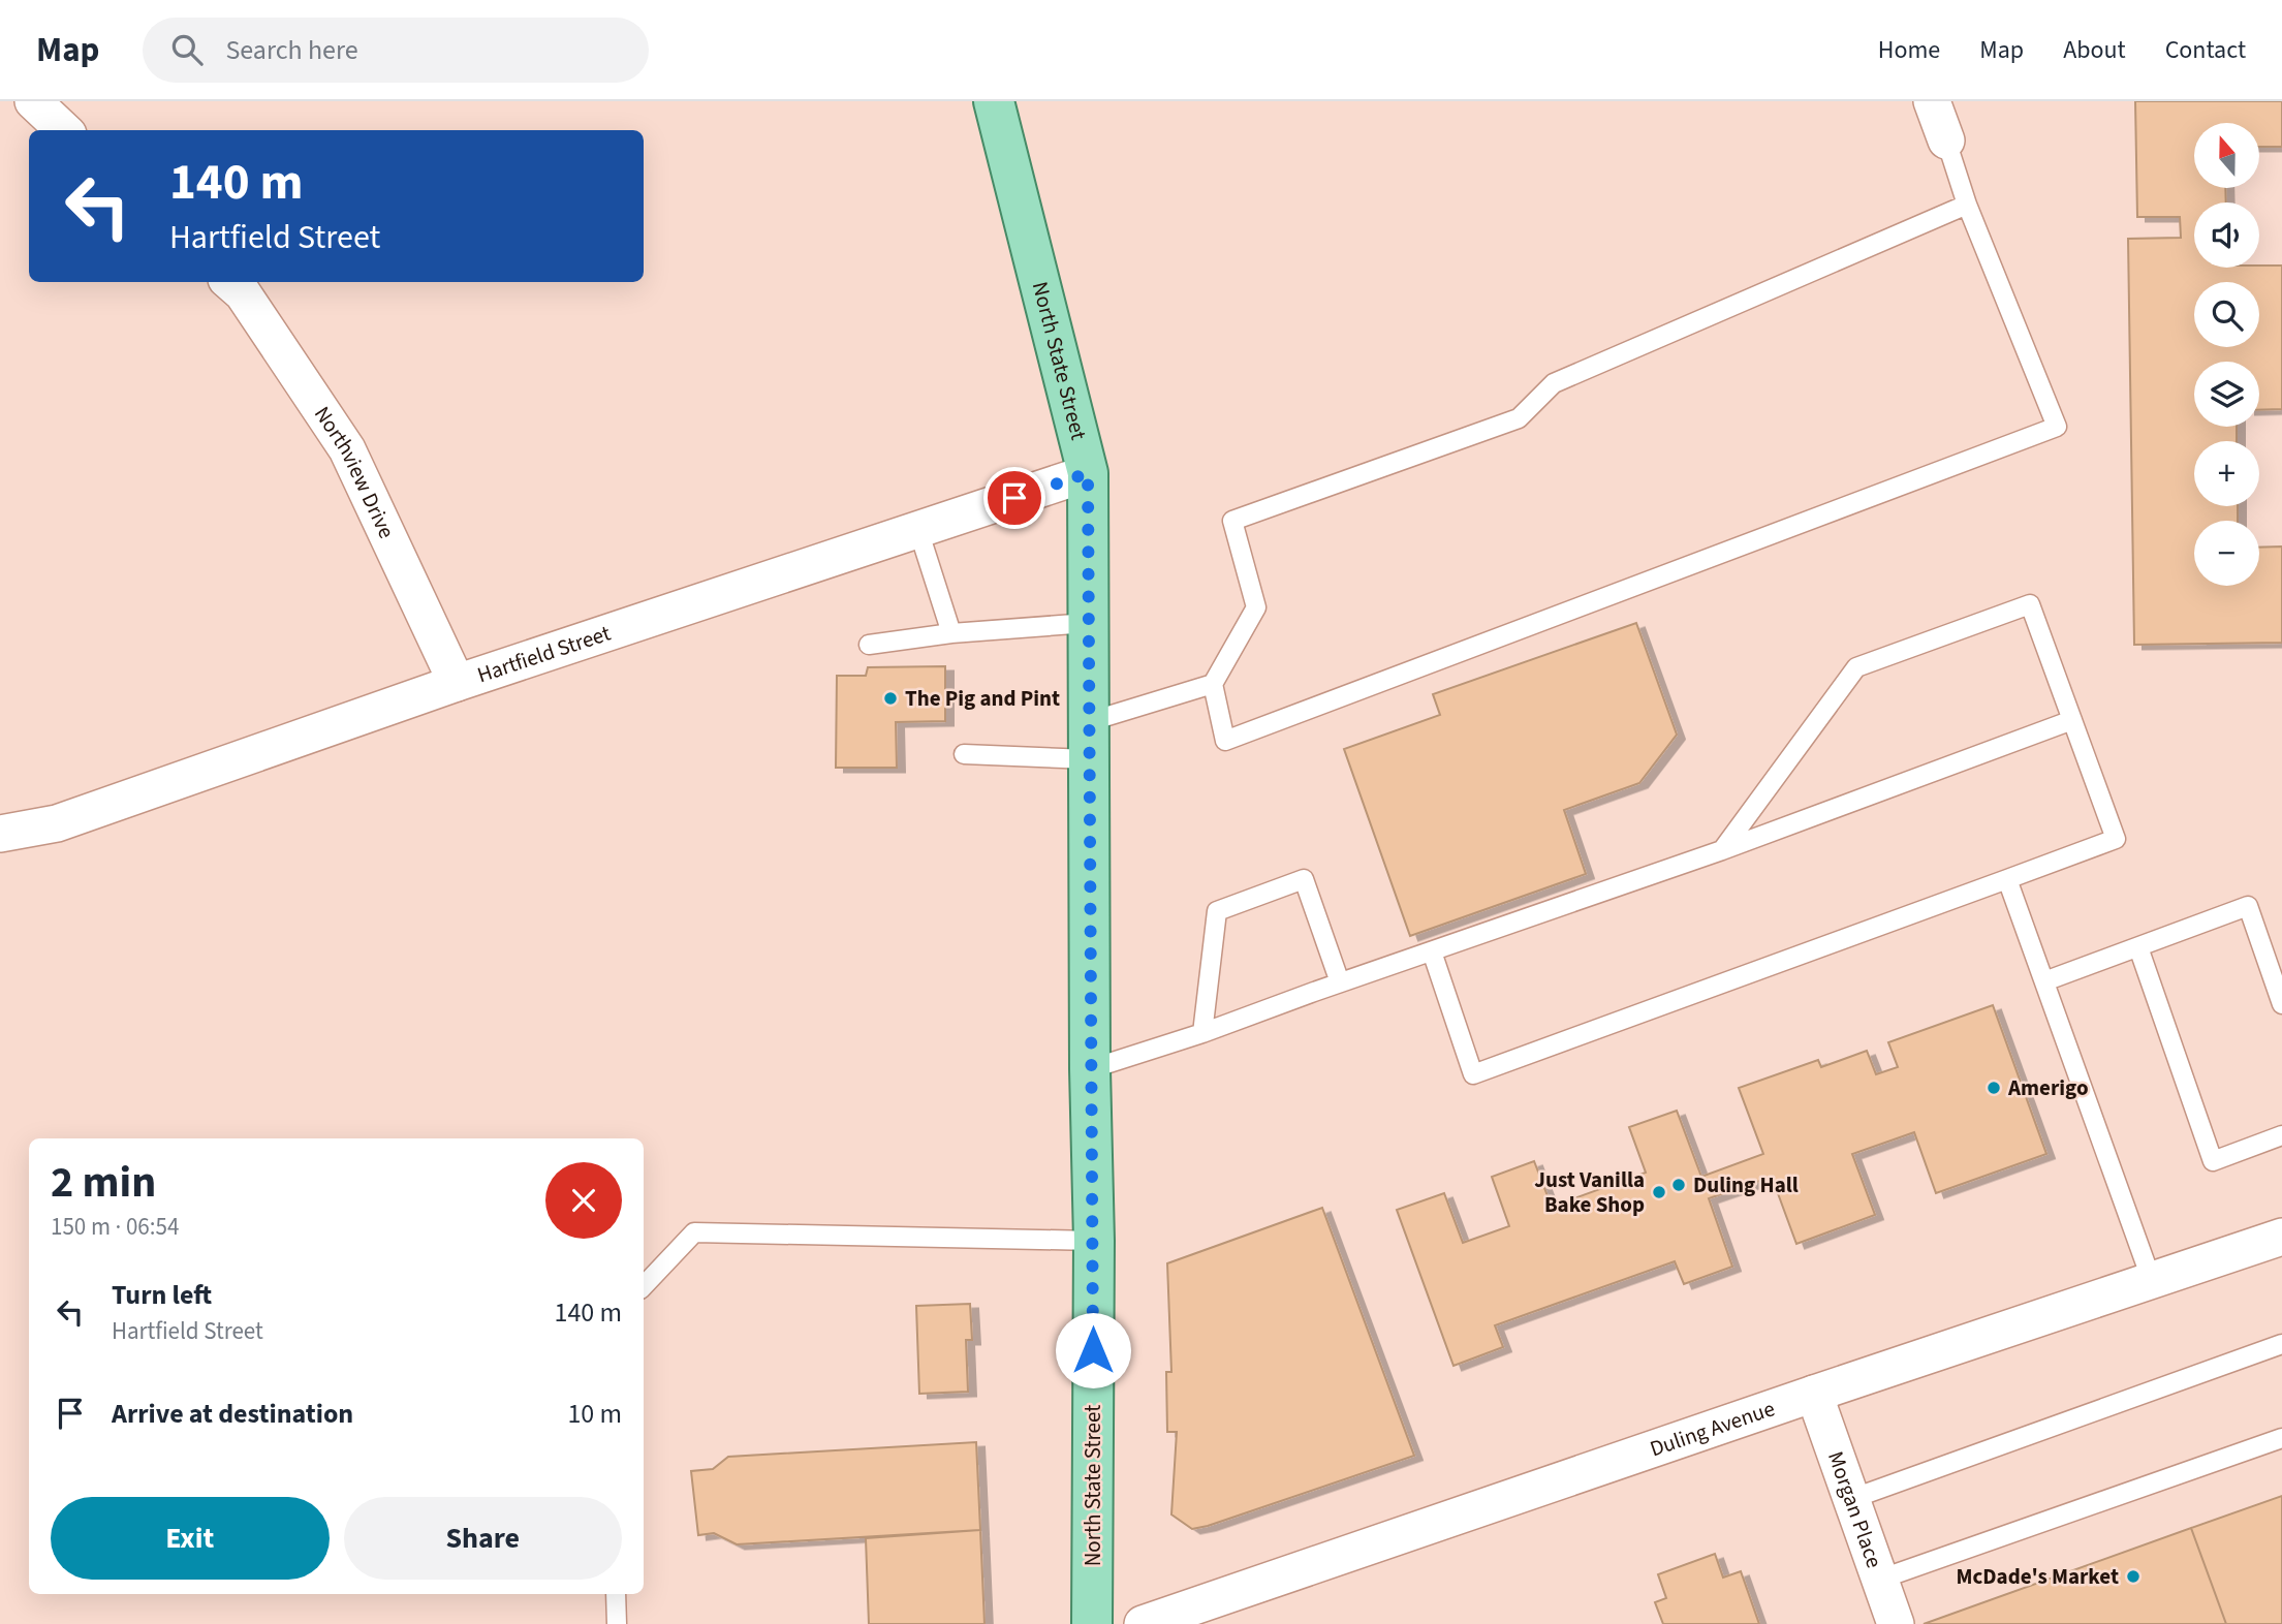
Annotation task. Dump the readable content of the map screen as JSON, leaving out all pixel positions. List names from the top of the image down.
{
  "streets": {
    "main road": ["North State Street"],
    "street": [
      "Northview Drive",
      "Hartfield Street",
      "Duling Avenue",
      "Morgan Place"
    ]
  },
  "crossings": [
    ["North State Street", "Hartfield Street"],
    ["Northview Drive", "Hartfield Street"],
    ["Duling Avenue", "Morgan Place"]
  ],
  "places": [
    "The Pig and Pint",
    "Amerigo",
    "Duling Hall",
    "Just Vanilla Bake Shop",
    "McDade's Market"
  ],
  "north": "top",
  "page": {
    "header": "Map",
    "search": "Search here",
    "nav": [
      "Home",
      "Map",
      "About",
      "Contact"
    ],
    "map_buttons": ["+", "−"],
    "turn": ["140 m", "Hartfield Street"],
    "heading": ["2 min", "150 m · 06:54"],
    "list": [
      {
        "name": "Turn left",
        "note": "Hartfield Street",
        "value": "140 m"
      },
      {
        "name": "Arrive at destination",
        "value": "10 m"
      }
    ],
    "buttons": ["Exit", "Share"]
  }
}
